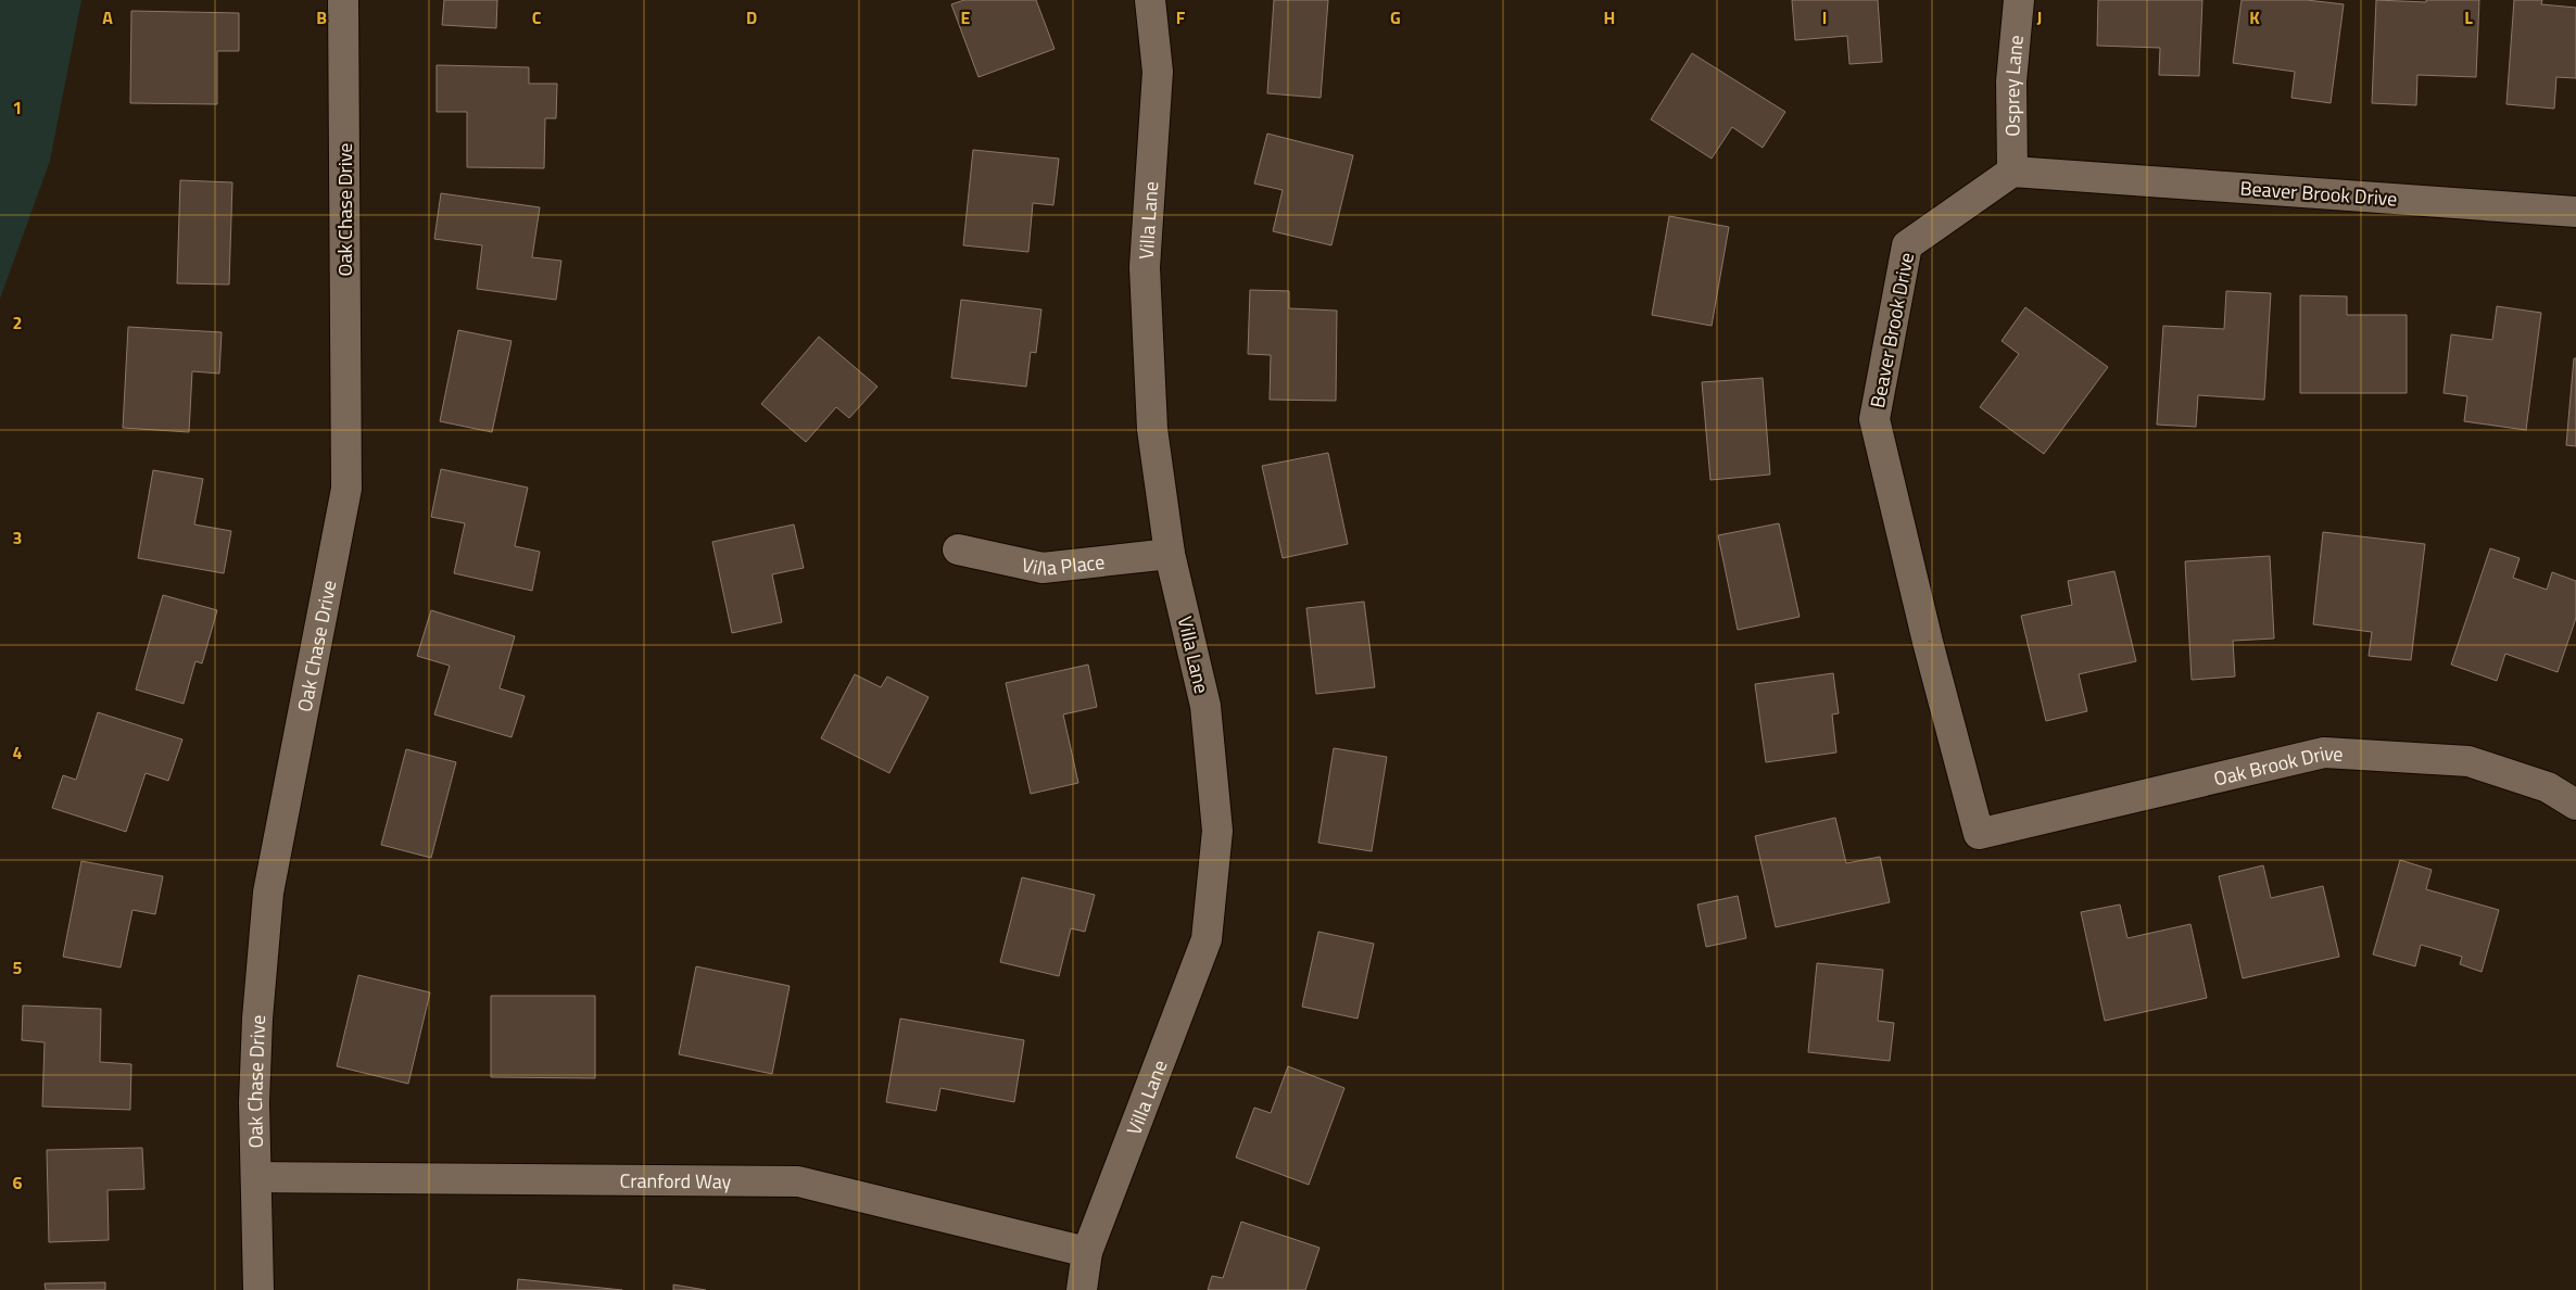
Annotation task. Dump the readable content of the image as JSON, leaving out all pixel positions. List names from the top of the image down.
{
  "streets": {
    "street": [
      "Osprey Lane",
      "Beaver Brook Drive",
      "Oak Chase Drive",
      "Villa Lane",
      "Villa Place",
      "Oak Brook Drive",
      "Cranford Way"
    ]
  },
  "crossings": [
    ["Osprey Lane", "Beaver Brook Drive"],
    ["Beaver Brook Drive", "Oak Brook Drive"],
    ["Oak Chase Drive", "Cranford Way"],
    ["Villa Lane", "Villa Place"],
    ["Villa Lane", "Cranford Way"]
  ],
  "grid": {
    "columns": [
      "A",
      "B",
      "C",
      "D",
      "E",
      "F",
      "G",
      "H",
      "I",
      "J",
      "K",
      "L"
    ],
    "rows": [
      "1",
      "2",
      "3",
      "4",
      "5",
      "6"
    ]
  }
}
